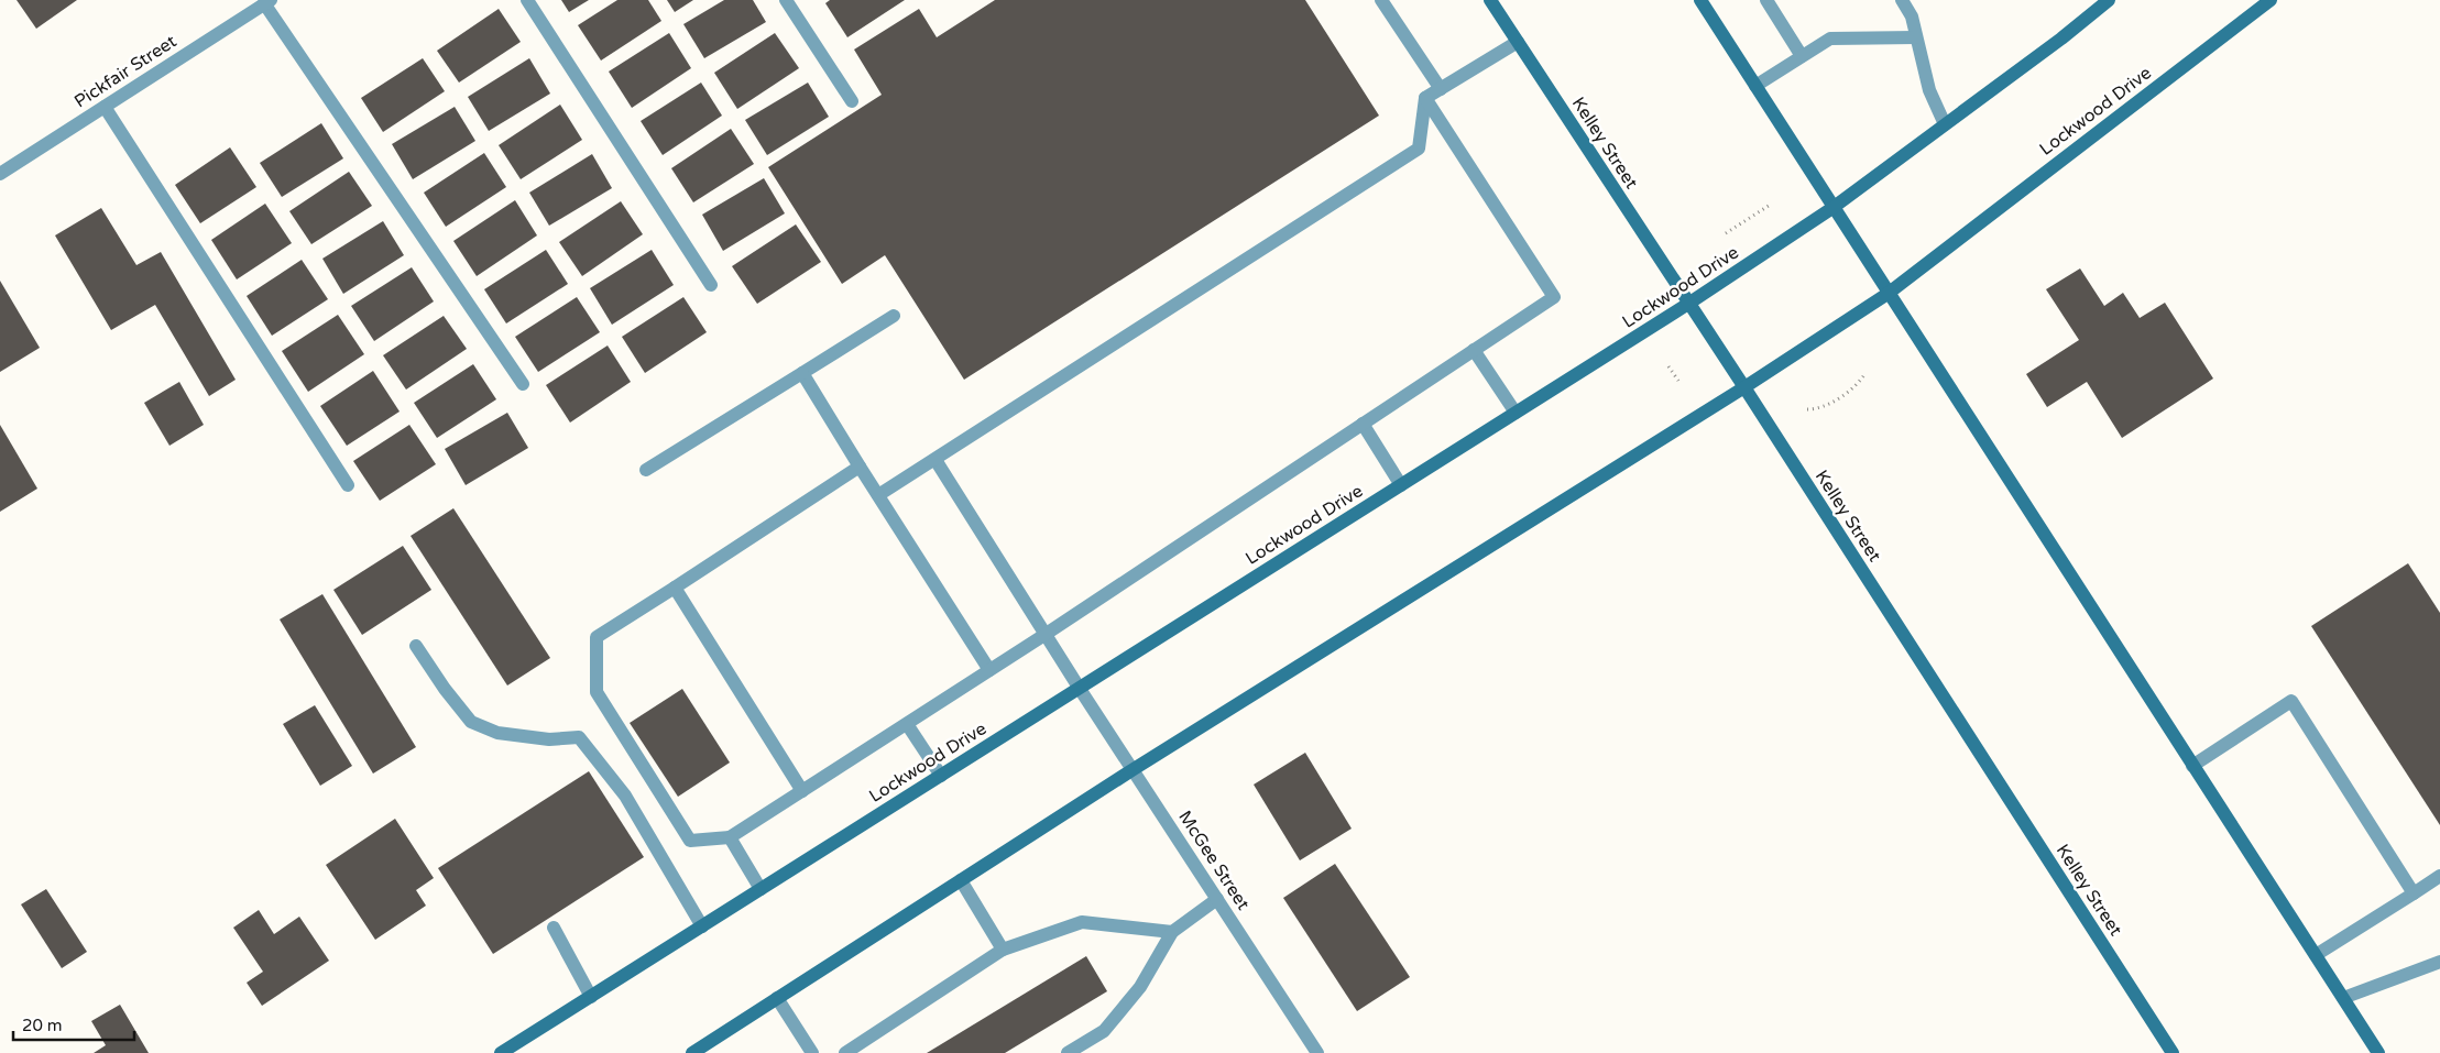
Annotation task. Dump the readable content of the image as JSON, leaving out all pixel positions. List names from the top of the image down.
{
  "streets": {
    "main road": ["Lockwood Drive", "Kelley Street"],
    "street": ["Pickfair Street", "McGee Street"]
  },
  "crossings": [
    ["Lockwood Drive", "Kelley Street"],
    ["Lockwood Drive", "McGee Street"]
  ],
  "scale_bar": "20 m"
}
